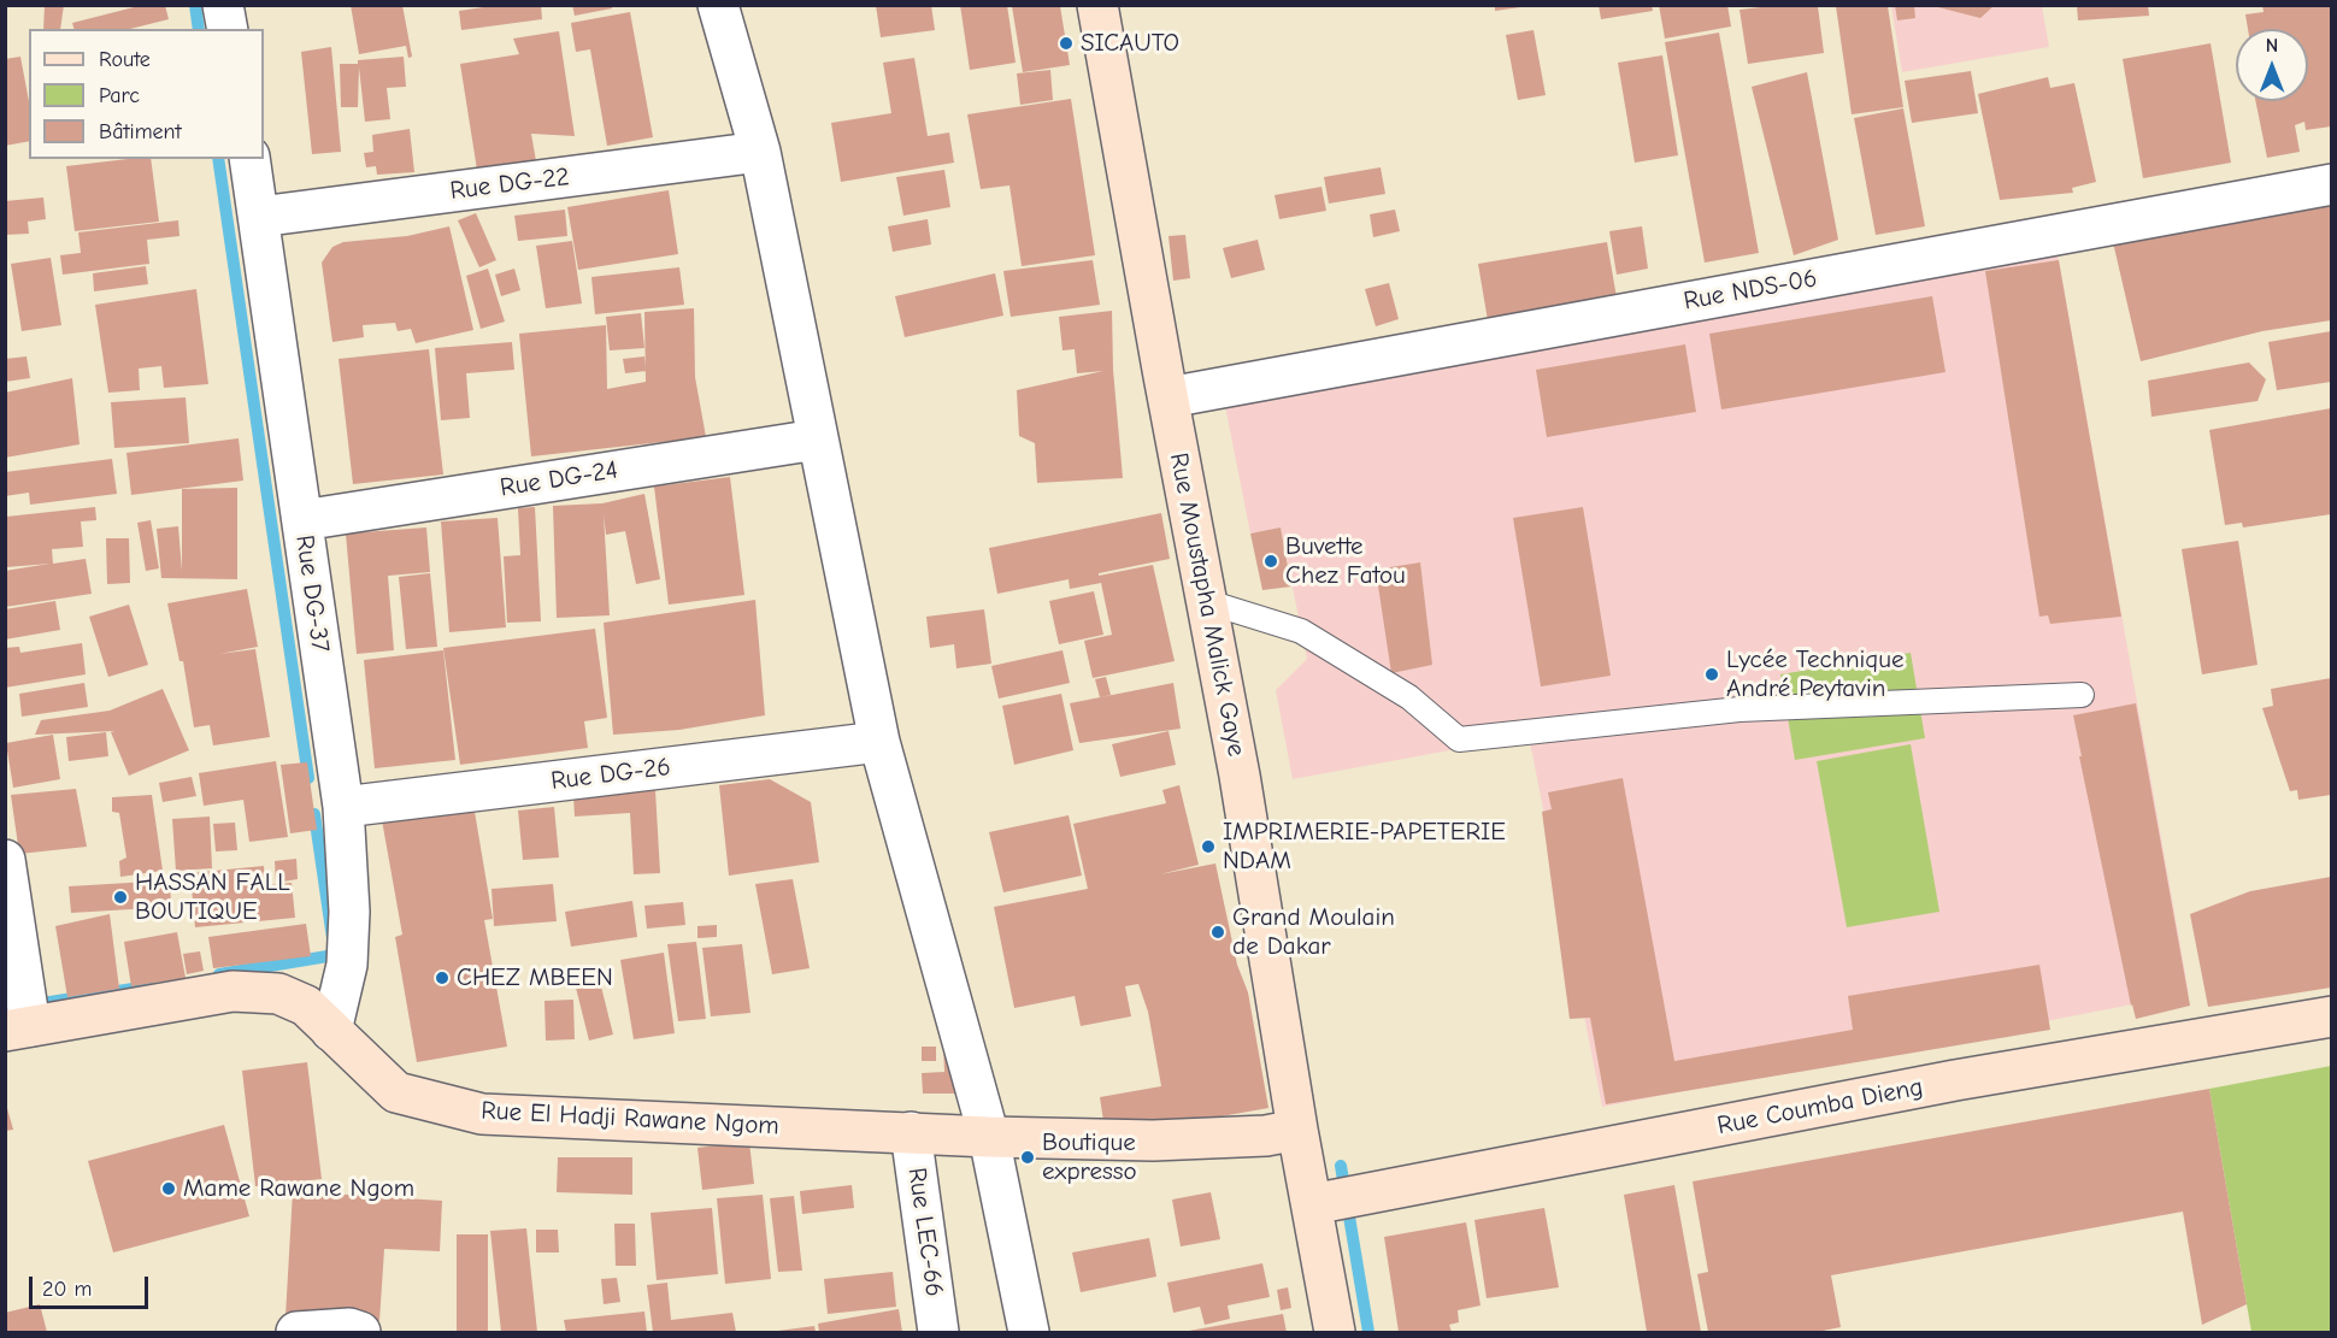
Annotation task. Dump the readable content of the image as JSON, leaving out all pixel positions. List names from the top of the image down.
{
  "streets": {
    "street": [
      "Rue DG-22",
      "Rue NDS-06",
      "Rue DG-24",
      "Rue DG-37",
      "Rue Moustapha Malick Gaye",
      "Rue DG-26",
      "Rue Coumba Dieng",
      "Rue El Hadji Rawane Ngom",
      "Rue LEC-66"
    ]
  },
  "crossings": [
    ["Rue DG-22", "Rue DG-37"],
    ["Rue NDS-06", "Rue Moustapha Malick Gaye"],
    ["Rue DG-24", "Rue DG-37"],
    ["Rue DG-37", "Rue DG-26"],
    ["Rue DG-37", "Rue El Hadji Rawane Ngom"],
    ["Rue Moustapha Malick Gaye", "Rue Coumba Dieng"],
    ["Rue Moustapha Malick Gaye", "Rue El Hadji Rawane Ngom"],
    ["Rue El Hadji Rawane Ngom", "Rue LEC-66"]
  ],
  "places": [
    "SICAUTO",
    "Buvette Chez Fatou",
    "Lycée Technique André Peytavin",
    "IMPRIMERIE-PAPETERIE NDAM",
    "HASSAN FALL BOUTIQUE",
    "Grand Moulain de Dakar",
    "CHEZ MBEEN",
    "Boutique expresso",
    "Mame Rawane Ngom"
  ],
  "legend": ["Route", "Parc", "Bâtiment"],
  "scale_bar": "20 m",
  "north": "top"
}
